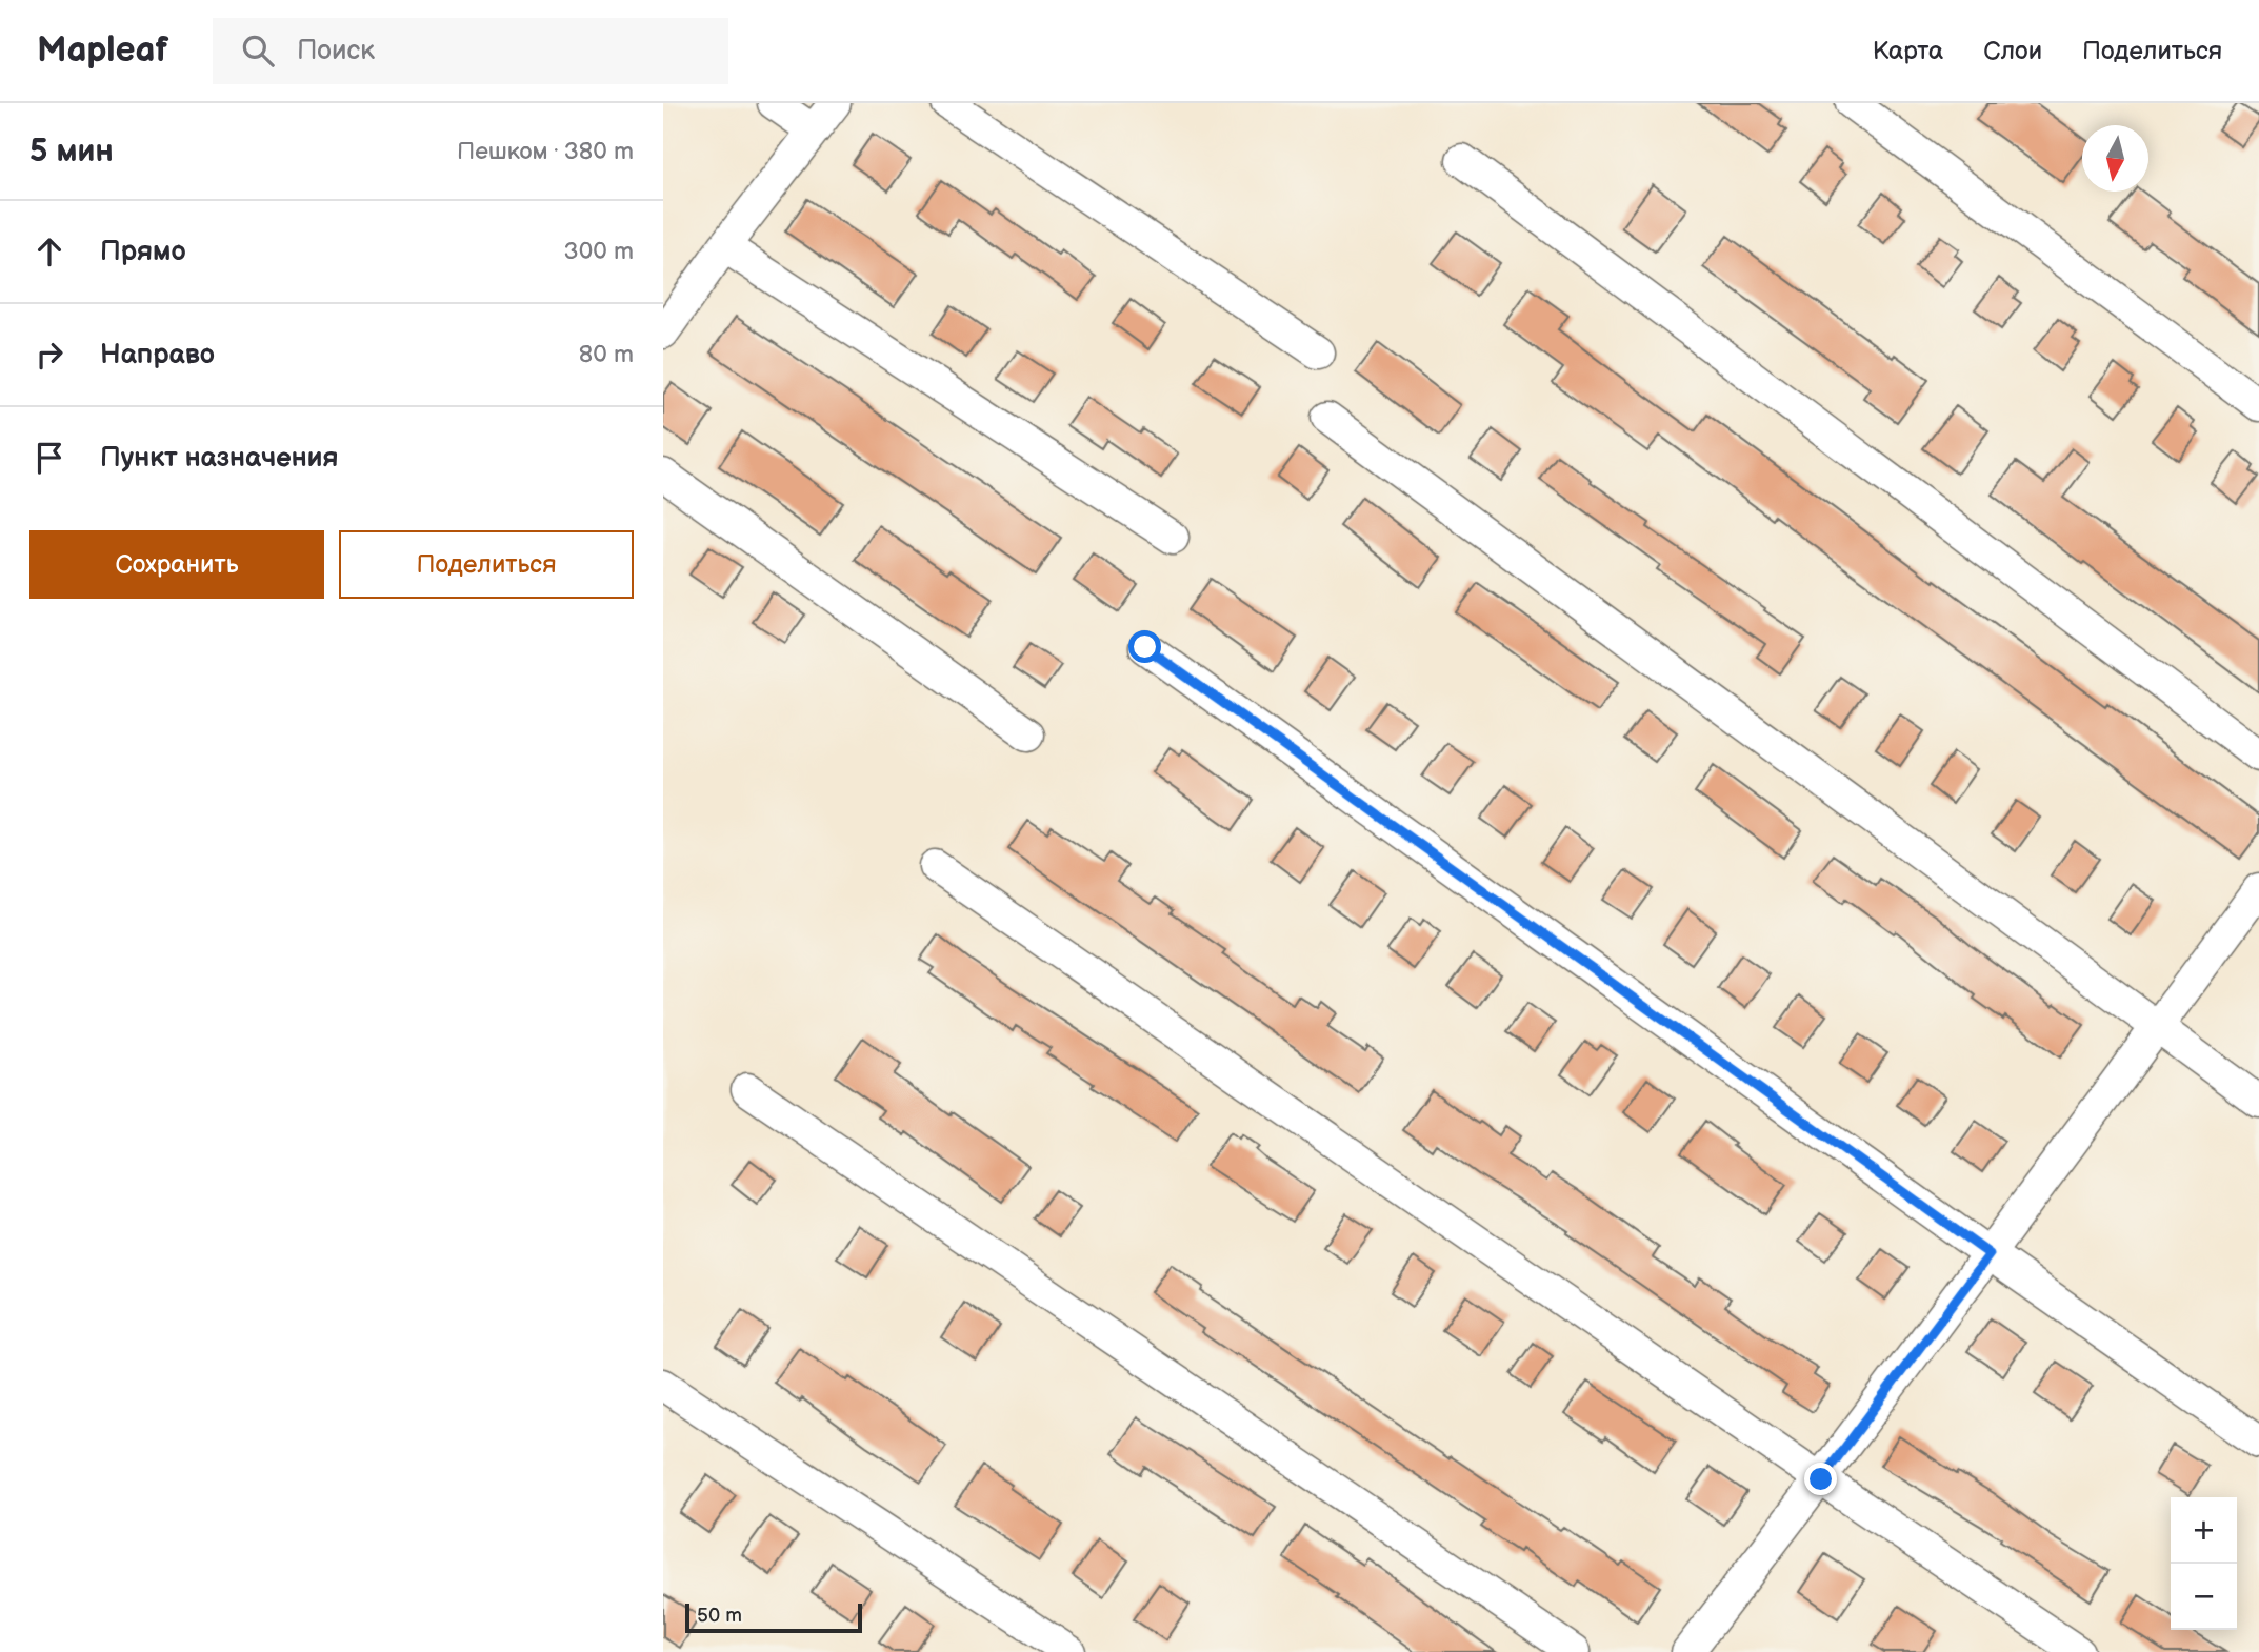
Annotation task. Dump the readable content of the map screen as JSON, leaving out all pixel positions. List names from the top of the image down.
{
  "scale_bar": "50 m",
  "north": "bottom",
  "page": {
    "header": "Mapleaf",
    "search": "Поиск",
    "nav": ["Карта", "Слои", "Поделиться"],
    "heading": ["5 мин", "Пешком · 380 m"],
    "list": [
      ["Прямо", "300 m"],
      ["Направо", "80 m"],
      "Пункт назначения"
    ],
    "buttons": ["Сохранить", "Поделиться"],
    "map_buttons": ["+", "−"],
    "scale": "50 m"
  }
}
